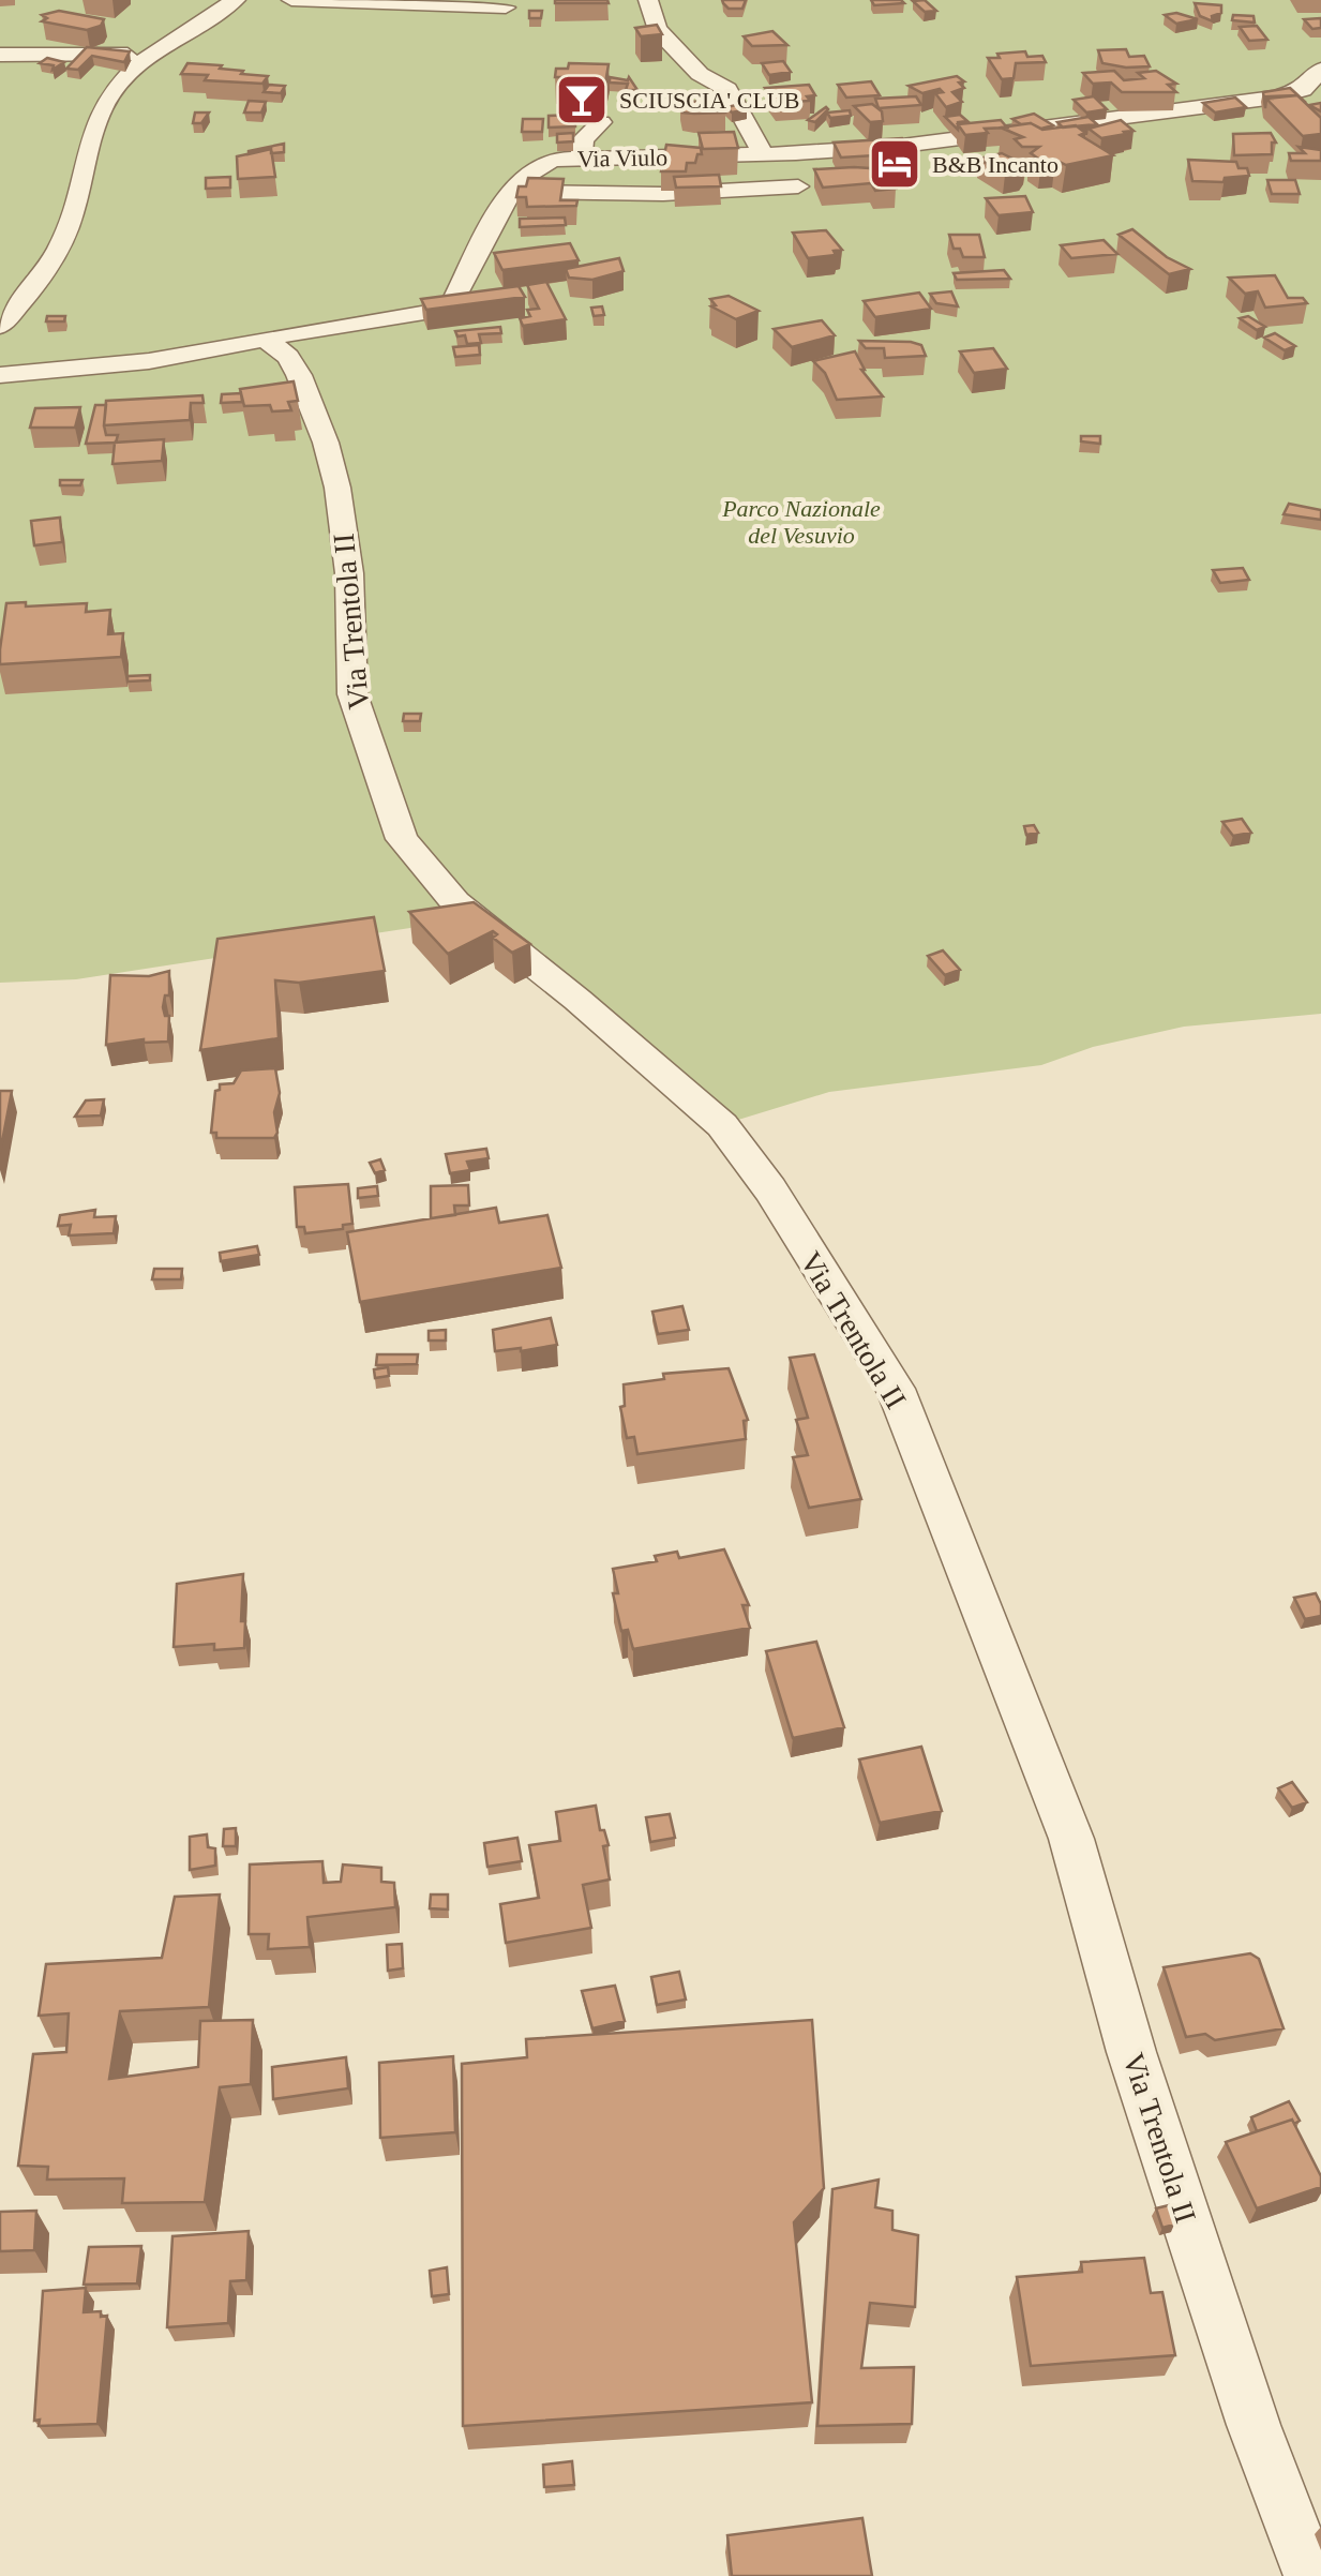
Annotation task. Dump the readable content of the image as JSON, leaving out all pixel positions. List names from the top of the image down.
{
  "streets": {
    "street": ["Via Viulo", "Via Trentola II"]
  },
  "crossings": [
    ["Via Viulo", "Via Trentola II"]
  ],
  "parks": ["Parco Nazionale del Vesuvio"],
  "places": {
    "bar": ["SCIUSCIA' CLUB"],
    "hotel": ["B&B Incanto"]
  }
}
